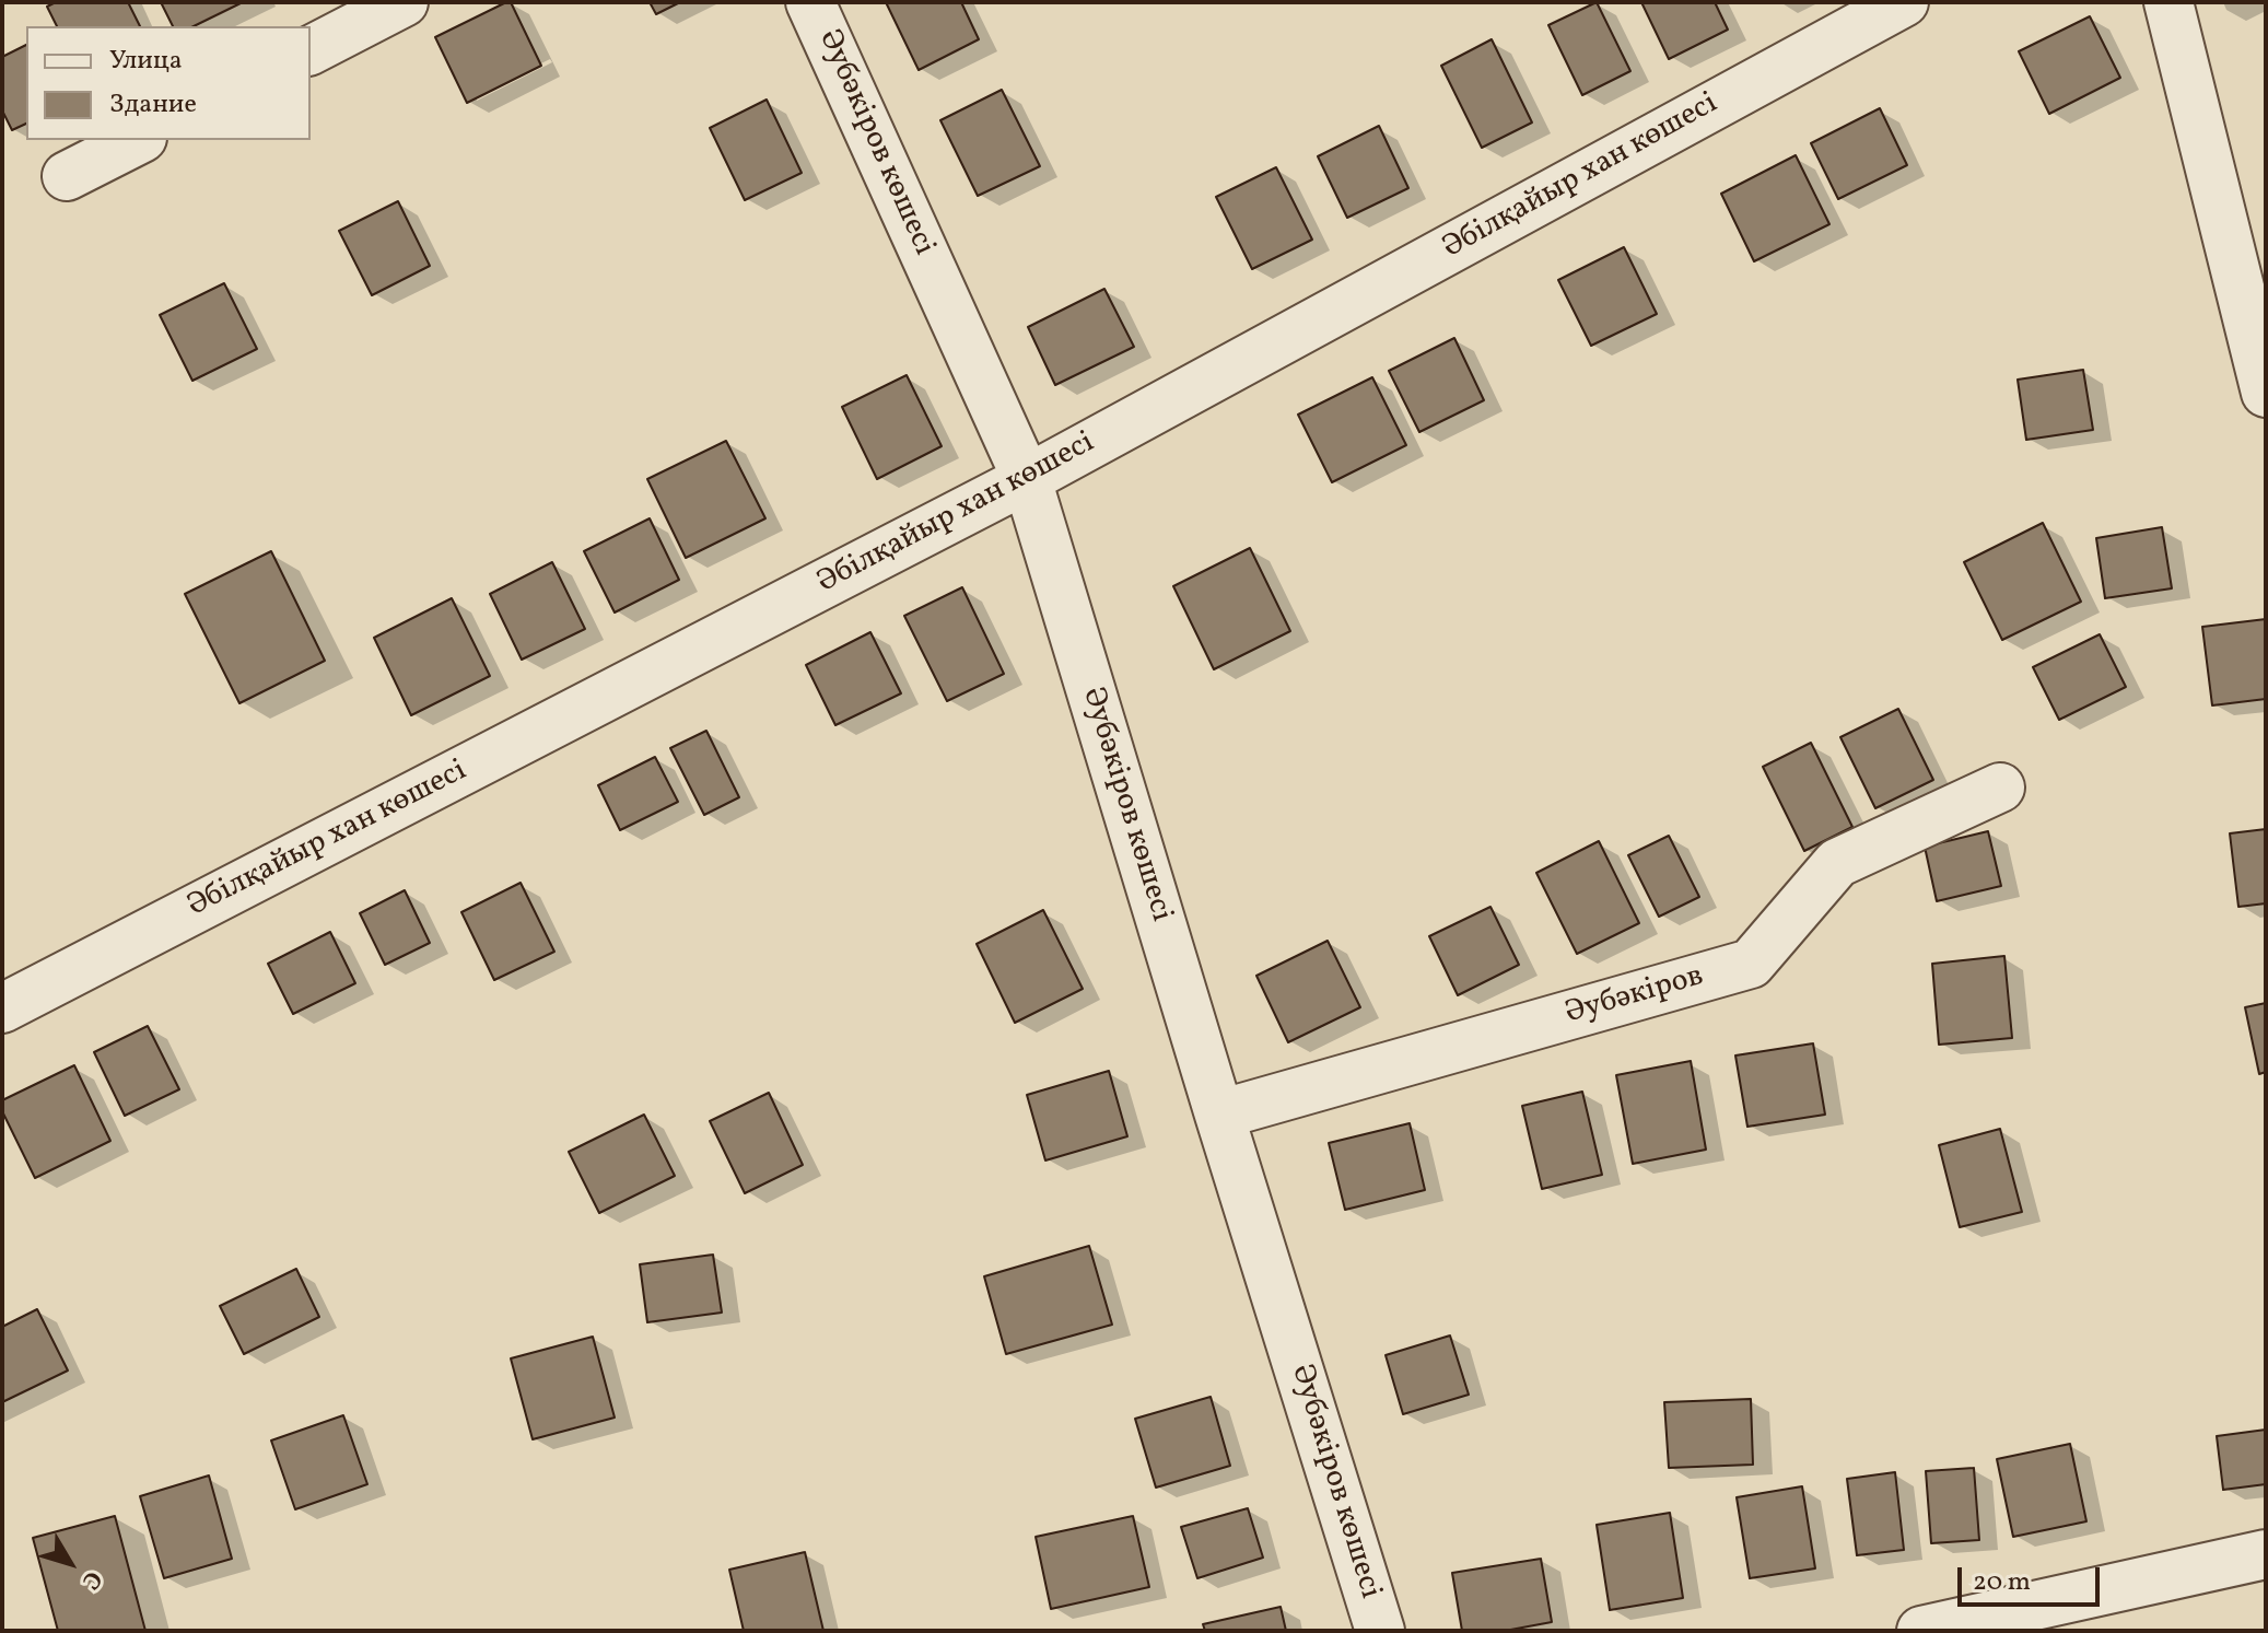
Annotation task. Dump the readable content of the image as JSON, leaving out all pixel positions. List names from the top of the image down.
{
  "streets": {
    "street": ["Әубәкіров көшесі", "Әбілқайыр хан көшесі", "Әубәкіров"]
  },
  "crossings": [
    ["Әубәкіров көшесі", "Әбілқайыр хан көшесі"],
    ["Әубәкіров көшесі", "Әубәкіров"]
  ],
  "legend": ["Улица", "Здание"],
  "scale_bar": "20 m",
  "north": "bottom right"
}
